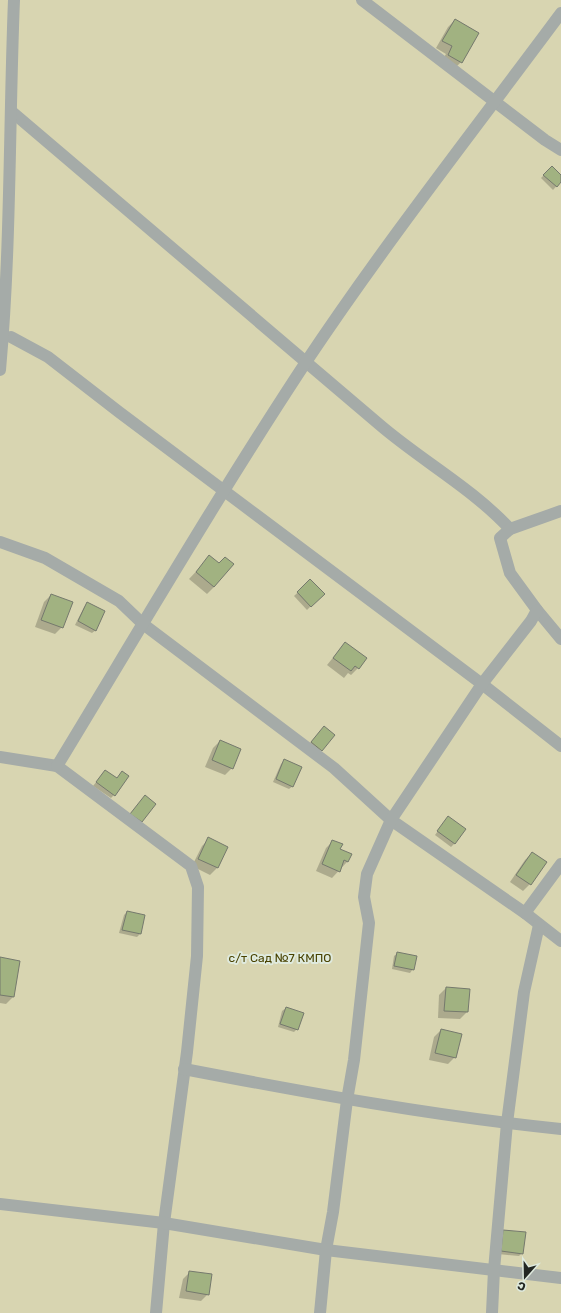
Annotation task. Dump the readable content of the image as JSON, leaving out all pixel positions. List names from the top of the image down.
{
  "parks": ["с/т Сад №7 КМПО"],
  "north": "bottom"
}
